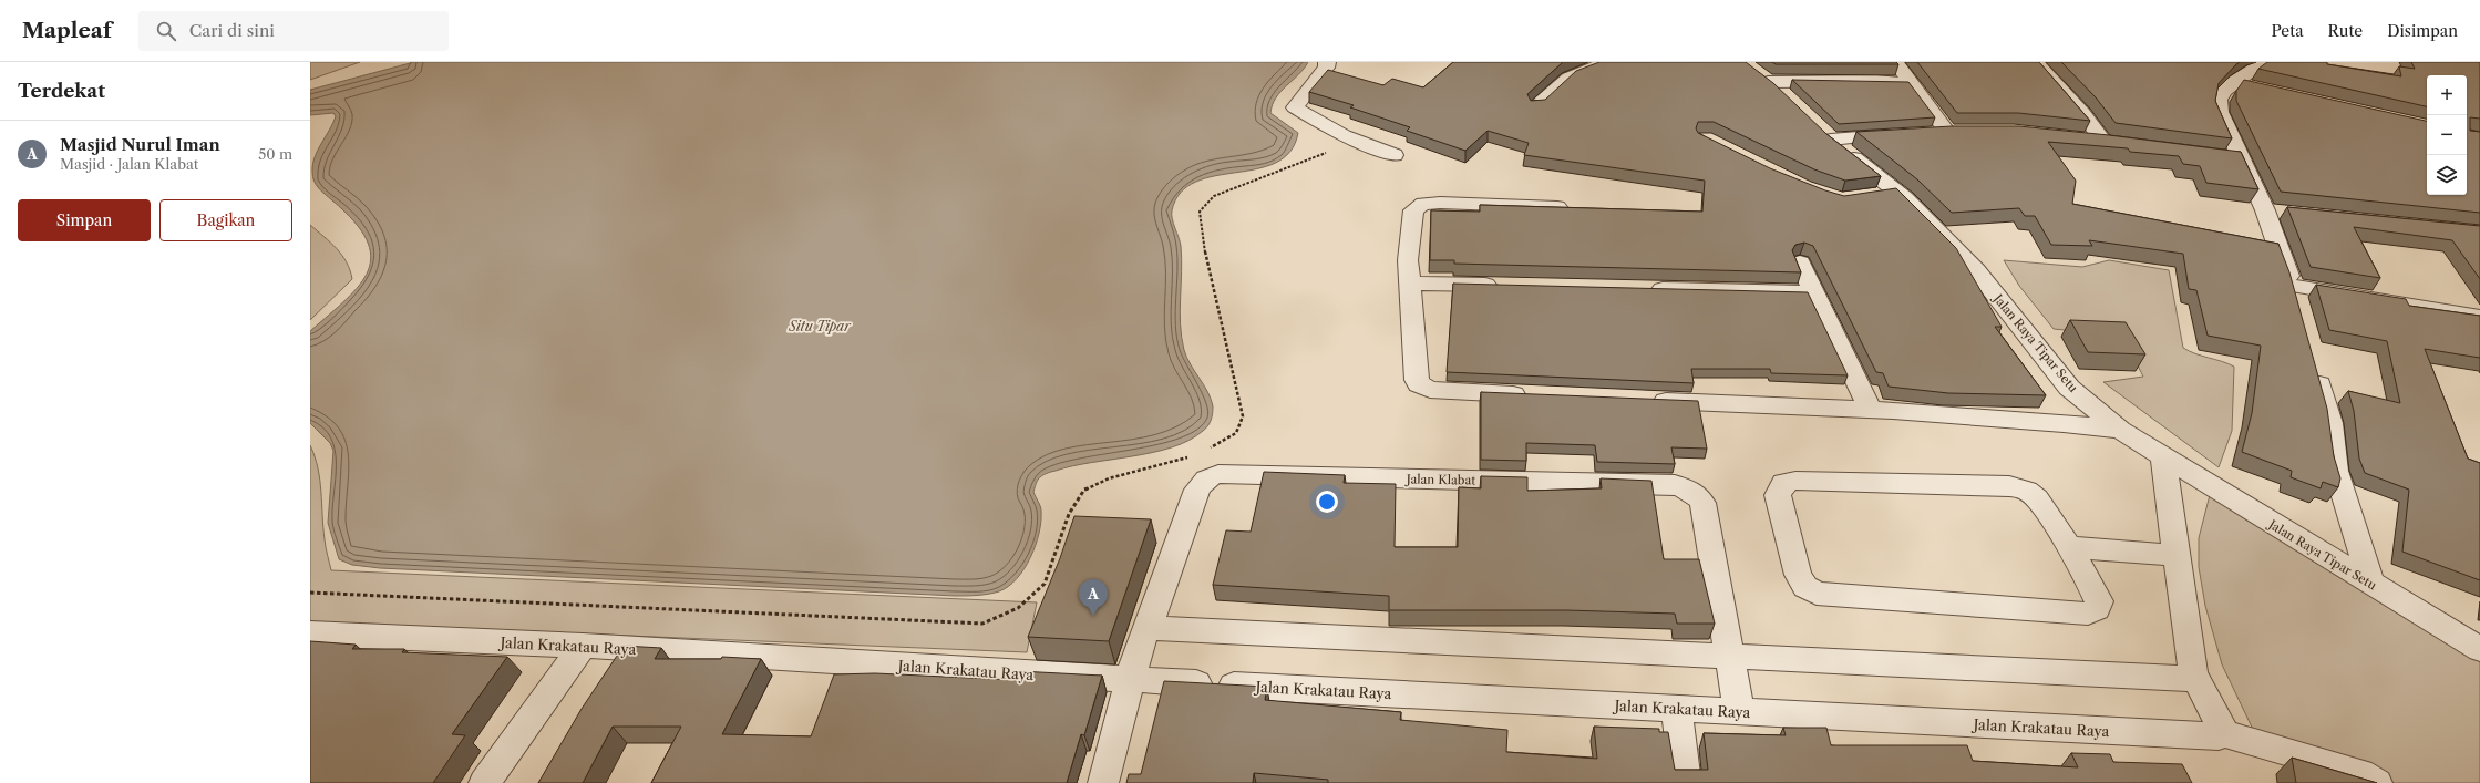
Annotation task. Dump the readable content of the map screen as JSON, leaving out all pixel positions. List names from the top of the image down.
{
  "streets": {
    "street": ["Jalan Raya Tipar Setu", "Jalan Klabat", "Jalan Krakatau Raya"]
  },
  "crossings": [
    ["Jalan Klabat", "Jalan Krakatau Raya"]
  ],
  "water": ["Situ Tipar"],
  "page": {
    "header": "Mapleaf",
    "search": "Cari di sini",
    "nav": ["Peta", "Rute", "Disimpan"],
    "heading": "Terdekat",
    "map_buttons": ["+", "−"],
    "list": [
      {
        "mark": "A",
        "name": "Masjid Nurul Iman",
        "note": "Masjid · Jalan Klabat",
        "value": "50 m"
      }
    ],
    "buttons": ["Simpan", "Bagikan"],
    "pins": "A"
  }
}
